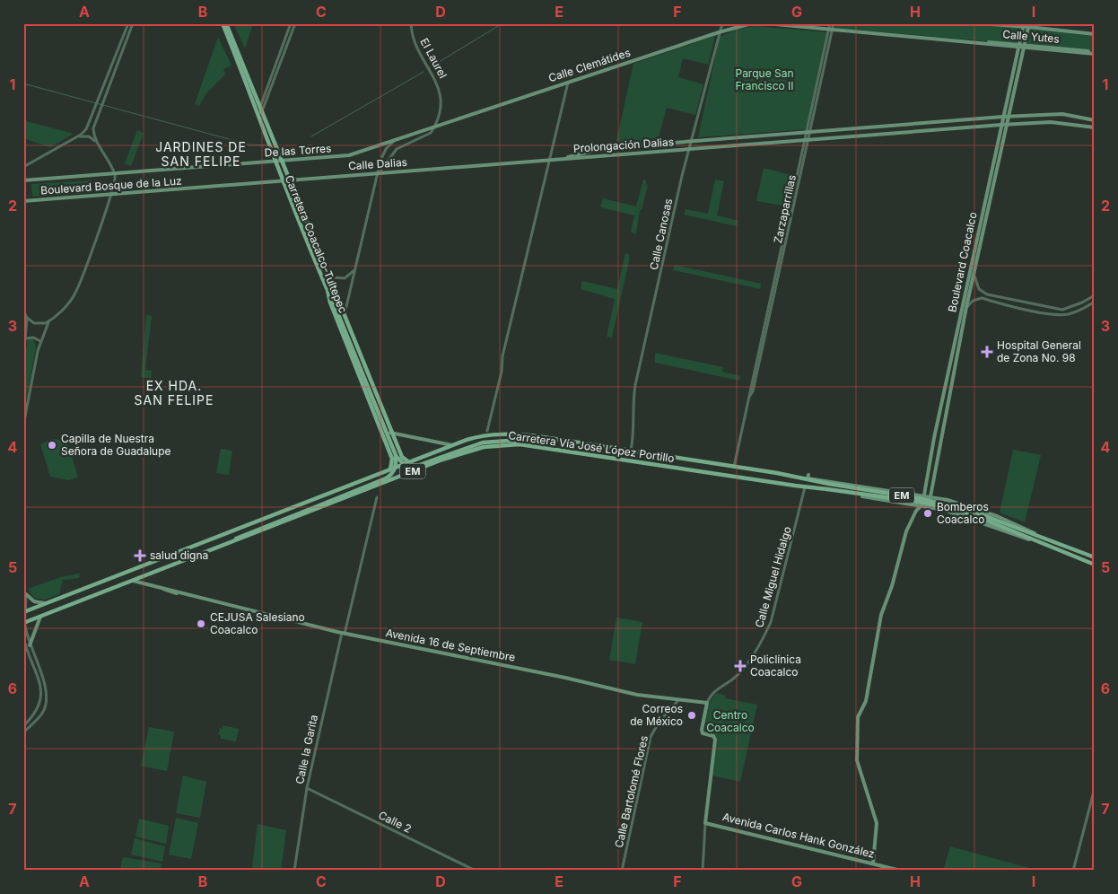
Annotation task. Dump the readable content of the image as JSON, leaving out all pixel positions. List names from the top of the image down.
{
  "streets": {
    "main road": [
      "Calle Yutes",
      "Calle Clemátides",
      "Prolongación Dalias",
      "De las Torres",
      "Calle Dalias",
      "Boulevard Bosque de la Luz",
      "Carretera Coacalco-Tultepec",
      "Boulevard Coacalco",
      "Carretera Vía José López Portillo",
      "EM",
      "Avenida 16 de Septiembre",
      "Avenida Carlos Hank González"
    ],
    "street": [
      "El Laurel",
      "Zarzaparrillas",
      "Calle Canosas",
      "Calle Miguel Hidalgo",
      "Calle la Garita",
      "Calle Bartolomé Flores",
      "Calle 2"
    ]
  },
  "crossings": [
    ["Calle Yutes", "Zarzaparrillas"],
    ["Calle Yutes", "Boulevard Coacalco"],
    ["El Laurel", "Calle Clemátides"],
    ["El Laurel", "De las Torres"],
    ["Calle Clemátides", "De las Torres"],
    ["Calle Clemátides", "Calle Canosas"],
    ["Prolongación Dalias", "Calle Dalias"],
    ["Prolongación Dalias", "Zarzaparrillas"],
    ["Prolongación Dalias", "Calle Canosas"],
    ["Prolongación Dalias", "Boulevard Coacalco"],
    ["De las Torres", "Carretera Coacalco-Tultepec"],
    ["Calle Dalias", "Boulevard Bosque de la Luz"],
    ["Calle Dalias", "Carretera Coacalco-Tultepec"],
    ["Zarzaparrillas", "Carretera Vía José López Portillo"],
    ["Calle Canosas", "Carretera Vía José López Portillo"],
    ["Carretera Coacalco-Tultepec", "Carretera Vía José López Portillo"],
    ["Carretera Vía José López Portillo", "Calle Miguel Hidalgo"],
    ["Carretera Vía José López Portillo", "Avenida 16 de Septiembre"],
    ["Calle Miguel Hidalgo", "Avenida 16 de Septiembre"],
    ["Calle Miguel Hidalgo", "Avenida Carlos Hank González"],
    ["Avenida 16 de Septiembre", "Calle la Garita"],
    ["Avenida 16 de Septiembre", "Calle Bartolomé Flores"],
    ["Avenida 16 de Septiembre", "Avenida Carlos Hank González"],
    ["Calle la Garita", "Calle 2"]
  ],
  "districts": ["JARDINES DE SAN FELIPE", "EX HDA. SAN FELIPE"],
  "parks": ["Parque San Francisco II", "Centro Coacalco"],
  "places": {
    "health": ["Hospital General de Zona No. 98", "salud digna", "Policlínica Coacalco"],
    "other": [
      "Capilla de Nuestra Señora de Guadalupe",
      "Bomberos Coacalco",
      "CEJUSA Salesiano Coacalco",
      "Correos de México"
    ]
  },
  "grid": {
    "columns": [
      "A",
      "B",
      "C",
      "D",
      "E",
      "F",
      "G",
      "H",
      "I"
    ],
    "rows": [
      "1",
      "2",
      "3",
      "4",
      "5",
      "6",
      "7"
    ]
  }
}
